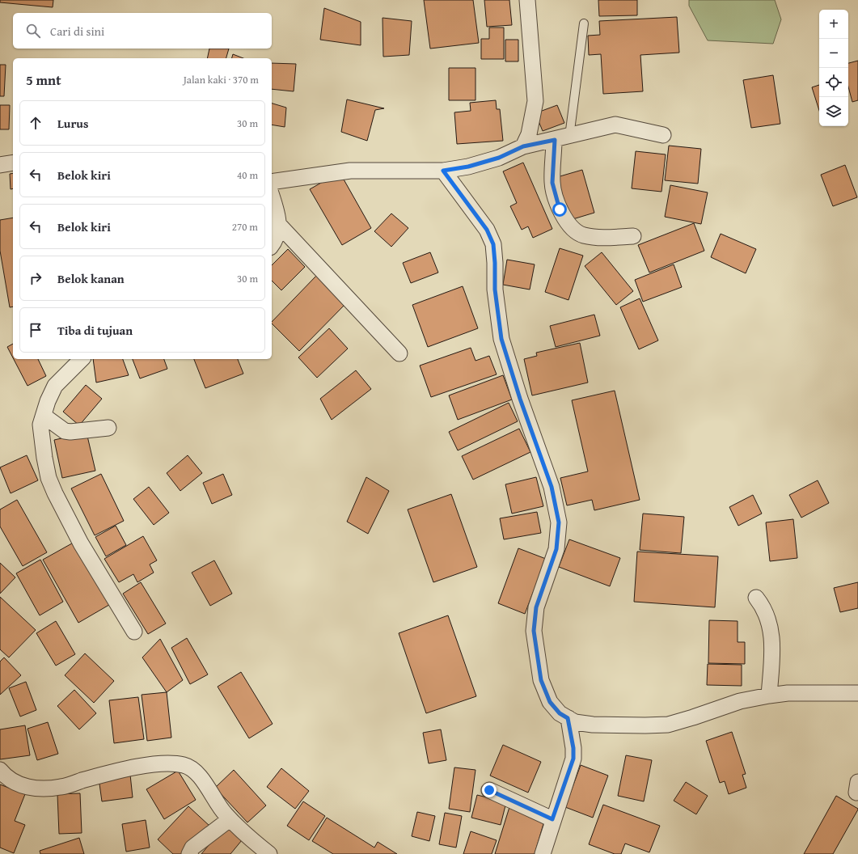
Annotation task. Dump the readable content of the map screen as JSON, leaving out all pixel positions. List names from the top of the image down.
{
  "page": {
    "map_buttons": ["+", "−"],
    "search": "Cari di sini",
    "heading": ["5 mnt", "Jalan kaki · 370 m"],
    "list": [
      ["Lurus", "30 m"],
      ["Belok kiri", "40 m"],
      ["Belok kiri", "270 m"],
      ["Belok kanan", "30 m"],
      "Tiba di tujuan"
    ]
  }
}
